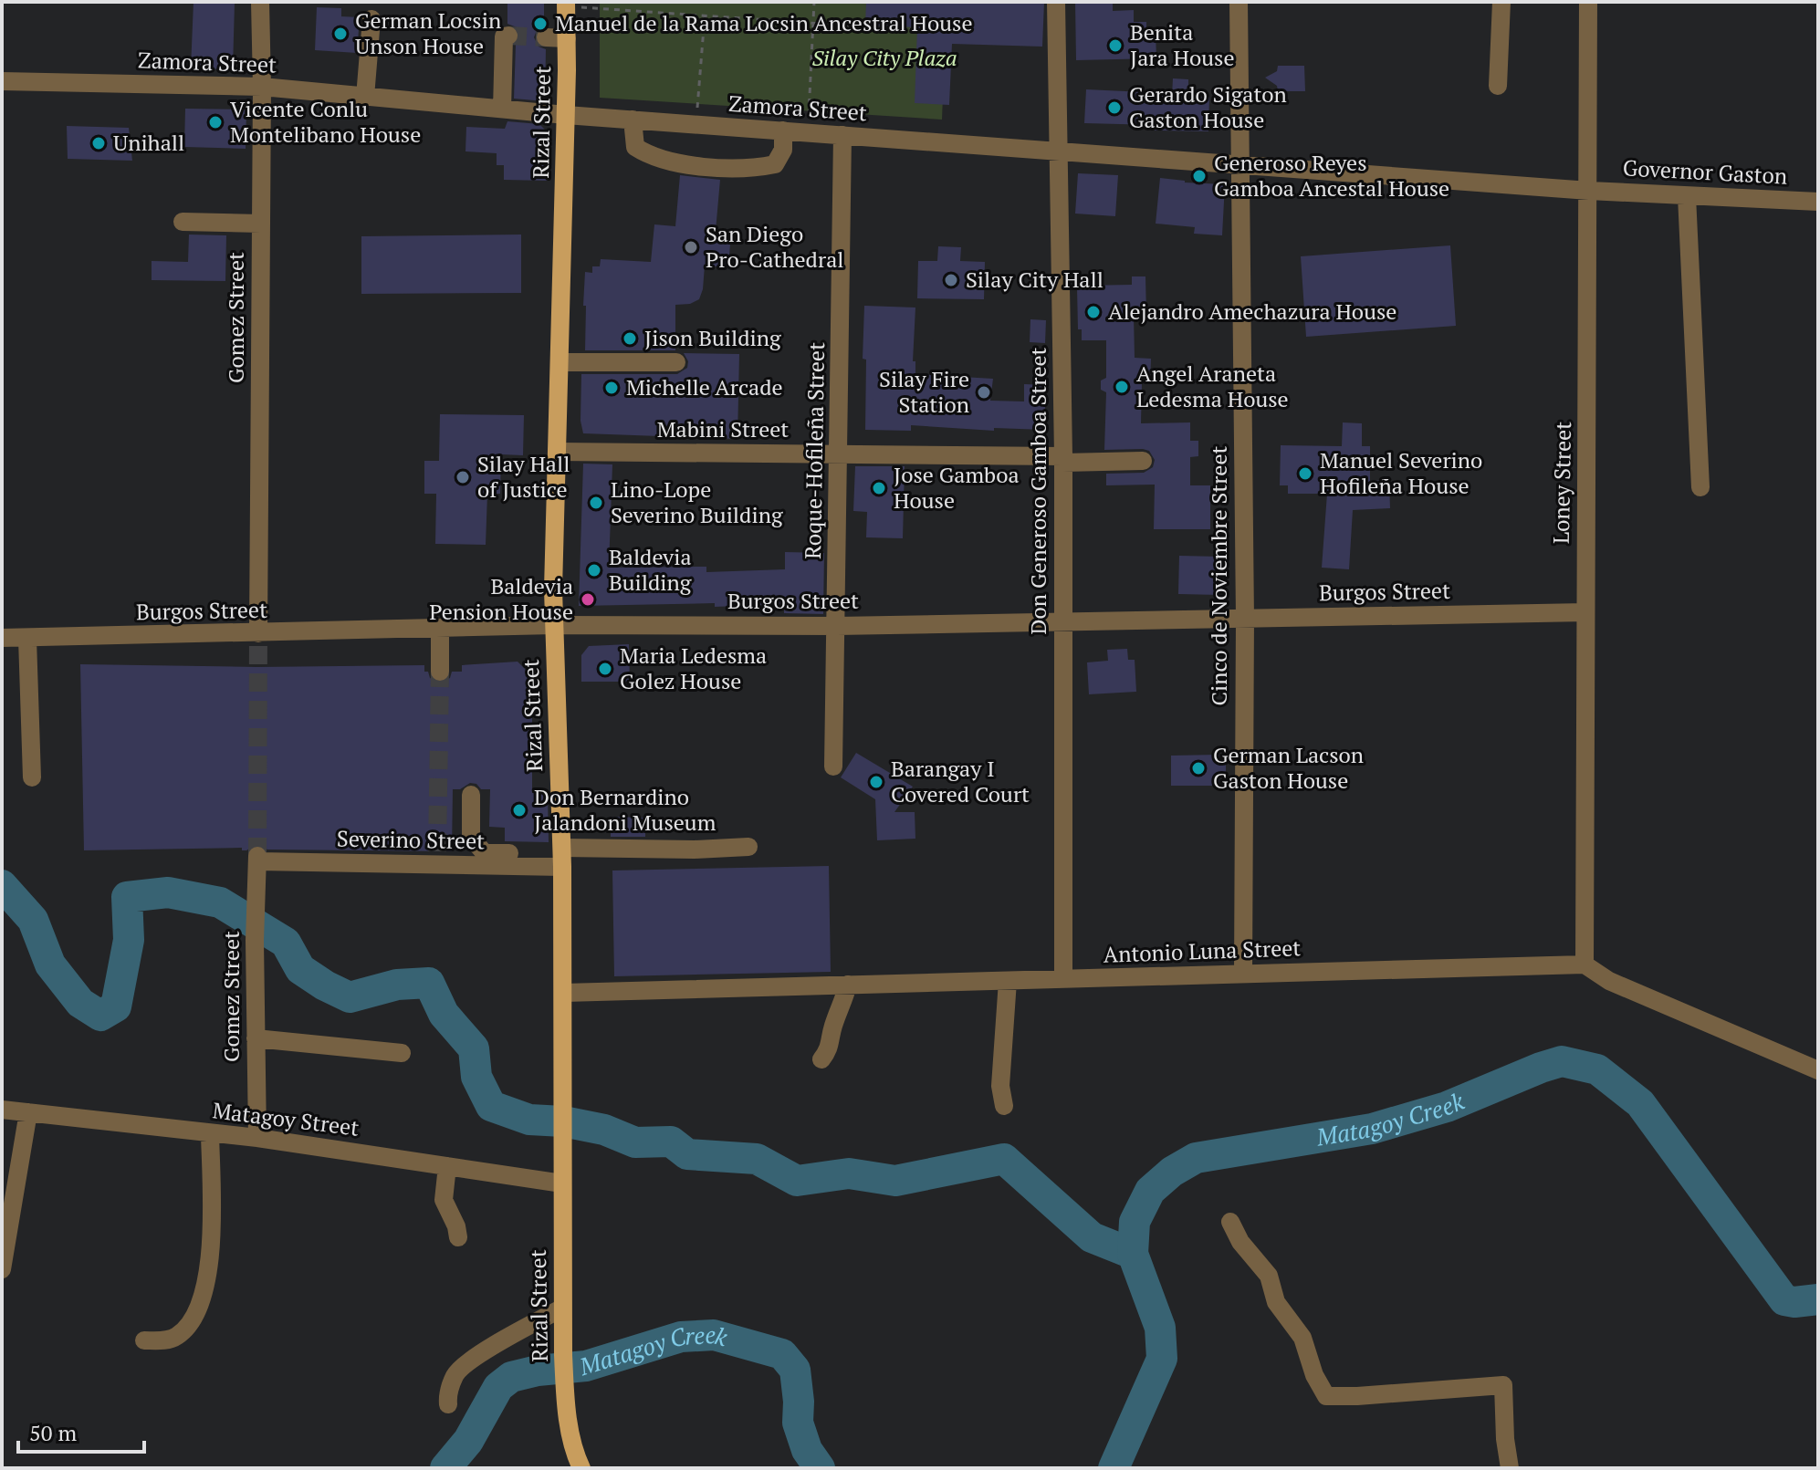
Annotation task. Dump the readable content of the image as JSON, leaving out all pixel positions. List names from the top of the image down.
{
  "streets": {
    "main road": ["Rizal Street"],
    "street": [
      "Zamora Street",
      "Governor Gaston",
      "Gomez Street",
      "Mabini Street",
      "Roque-Hofileña Street",
      "Loney Street",
      "Don Generoso Gamboa Street",
      "Cinco de Noviembre Street",
      "Burgos Street",
      "Severino Street",
      "Antonio Luna Street",
      "Matagoy Street"
    ]
  },
  "crossings": [
    ["Zamora Street", "Rizal Street"],
    ["Zamora Street", "Governor Gaston"],
    ["Zamora Street", "Gomez Street"],
    ["Zamora Street", "Roque-Hofileña Street"],
    ["Zamora Street", "Loney Street"],
    ["Zamora Street", "Don Generoso Gamboa Street"],
    ["Zamora Street", "Cinco de Noviembre Street"],
    ["Rizal Street", "Mabini Street"],
    ["Rizal Street", "Burgos Street"],
    ["Rizal Street", "Severino Street"],
    ["Rizal Street", "Antonio Luna Street"],
    ["Rizal Street", "Matagoy Street"],
    ["Governor Gaston", "Loney Street"],
    ["Gomez Street", "Burgos Street"],
    ["Gomez Street", "Severino Street"],
    ["Gomez Street", "Matagoy Street"],
    ["Mabini Street", "Roque-Hofileña Street"],
    ["Mabini Street", "Don Generoso Gamboa Street"],
    ["Roque-Hofileña Street", "Burgos Street"],
    ["Loney Street", "Burgos Street"],
    ["Loney Street", "Antonio Luna Street"],
    ["Don Generoso Gamboa Street", "Burgos Street"],
    ["Don Generoso Gamboa Street", "Antonio Luna Street"],
    ["Cinco de Noviembre Street", "Burgos Street"],
    ["Cinco de Noviembre Street", "Antonio Luna Street"]
  ],
  "water": ["Matagoy Creek"],
  "parks": ["Silay City Plaza"],
  "places": [
    "Manuel de la Rama Locsin Ancestral House",
    "German Locsin Unson House",
    "Benita Jara House",
    "Gerardo Sigaton Gaston House",
    "Vicente Conlu Montelibano House",
    "Unihall",
    "Generoso Reyes Gamboa Ancestal House",
    "San Diego Pro-Cathedral",
    "Silay City Hall",
    "Alejandro Amechazura House",
    "Jison Building",
    "Angel Araneta Ledesma House",
    "Michelle Arcade",
    "Silay Fire Station",
    "Manuel Severino Hofileña House",
    "Silay Hall of Justice",
    "Jose Gamboa House",
    "Lino-Lope Severino Building",
    "Baldevia Building",
    "Baldevia Pension House",
    "Maria Ledesma Golez House",
    "German Lacson Gaston House",
    "Barangay I Covered Court",
    "Don Bernardino Jalandoni Museum"
  ],
  "scale_bar": "50 m"
}
